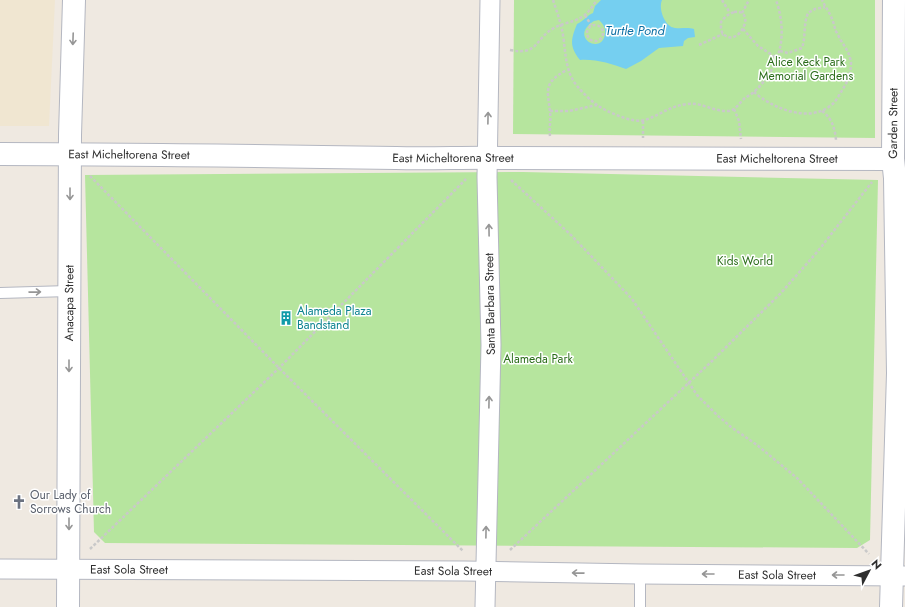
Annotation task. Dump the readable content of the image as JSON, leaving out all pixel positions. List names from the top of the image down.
{
  "streets": {
    "street": [
      "Garden Street",
      "East Micheltorena Street",
      "Anacapa Street",
      "Santa Barbara Street",
      "East Sola Street"
    ]
  },
  "crossings": [
    ["Garden Street", "East Micheltorena Street"],
    ["Garden Street", "East Sola Street"],
    ["East Micheltorena Street", "Anacapa Street"],
    ["East Micheltorena Street", "Santa Barbara Street"],
    ["Anacapa Street", "East Sola Street"],
    ["Santa Barbara Street", "East Sola Street"]
  ],
  "one_way": ["Anacapa Street", "Santa Barbara Street", "East Sola Street"],
  "water": ["Turtle Pond"],
  "parks": ["Alice Keck Park Memorial Gardens", "Kids World", "Alameda Park"],
  "places": {
    "building": ["Alameda Plaza Bandstand"],
    "church": ["Our Lady of Sorrows Church"]
  },
  "north": "top right"
}
